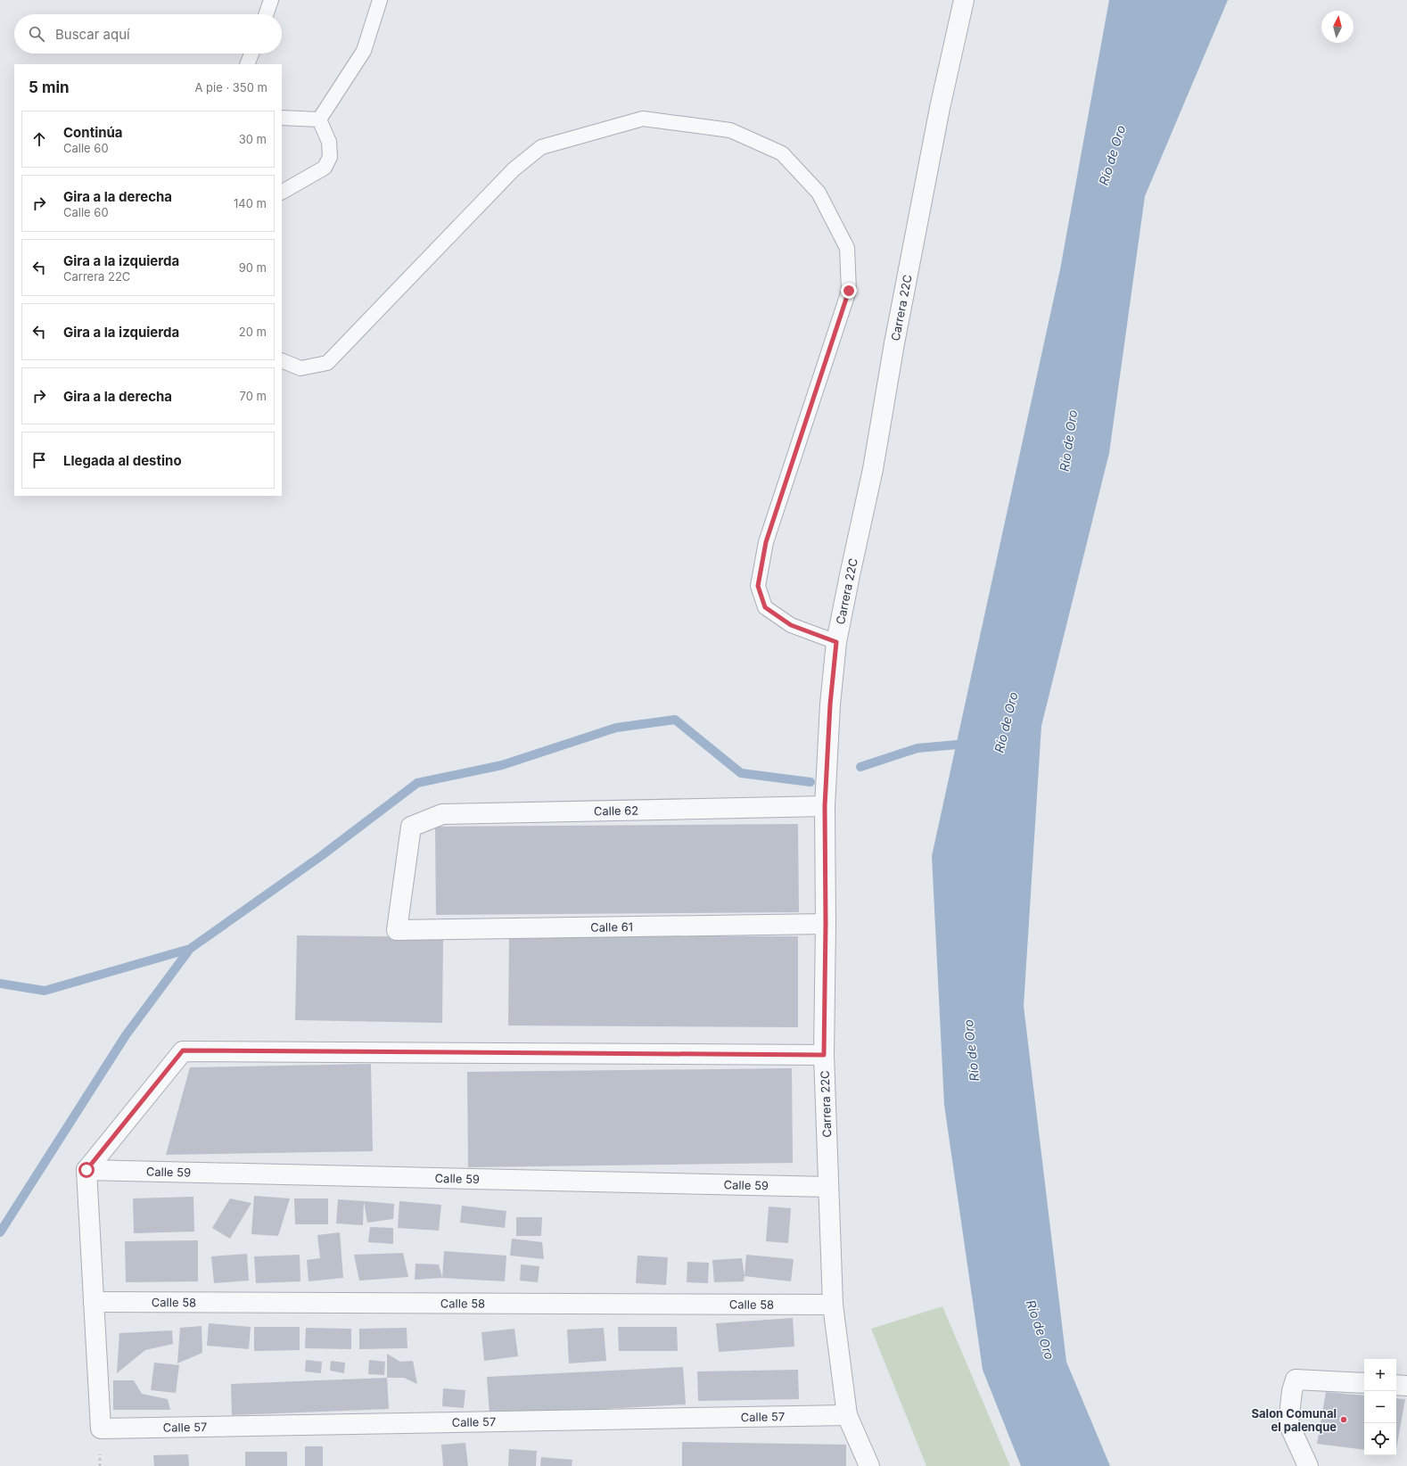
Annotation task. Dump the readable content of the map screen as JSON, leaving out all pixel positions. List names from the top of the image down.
{
  "streets": {
    "street": [
      "Carrera 22C",
      "Calle 62",
      "Calle 61",
      "Calle 59",
      "Calle 58",
      "Calle 57"
    ]
  },
  "crossings": [
    ["Carrera 22C", "Calle 62"],
    ["Carrera 22C", "Calle 61"],
    ["Carrera 22C", "Calle 59"],
    ["Carrera 22C", "Calle 58"],
    ["Carrera 22C", "Calle 57"],
    ["Calle 62", "Calle 61"],
    ["Calle 58", "Calle 57"]
  ],
  "water": ["Río de Oro"],
  "places": ["Salon Comunal el palenque"],
  "north": "top",
  "page": {
    "search": "Buscar aquí",
    "heading": ["5 min", "A pie · 350 m"],
    "list": [
      ["Continúa", "Calle 60", "30 m"],
      ["Gira a la derecha", "Calle 60", "140 m"],
      ["Gira a la izquierda", "Carrera 22C", "90 m"],
      ["Gira a la izquierda", "20 m"],
      ["Gira a la derecha", "70 m"],
      "Llegada al destino"
    ],
    "map_buttons": ["+", "−"]
  }
}
